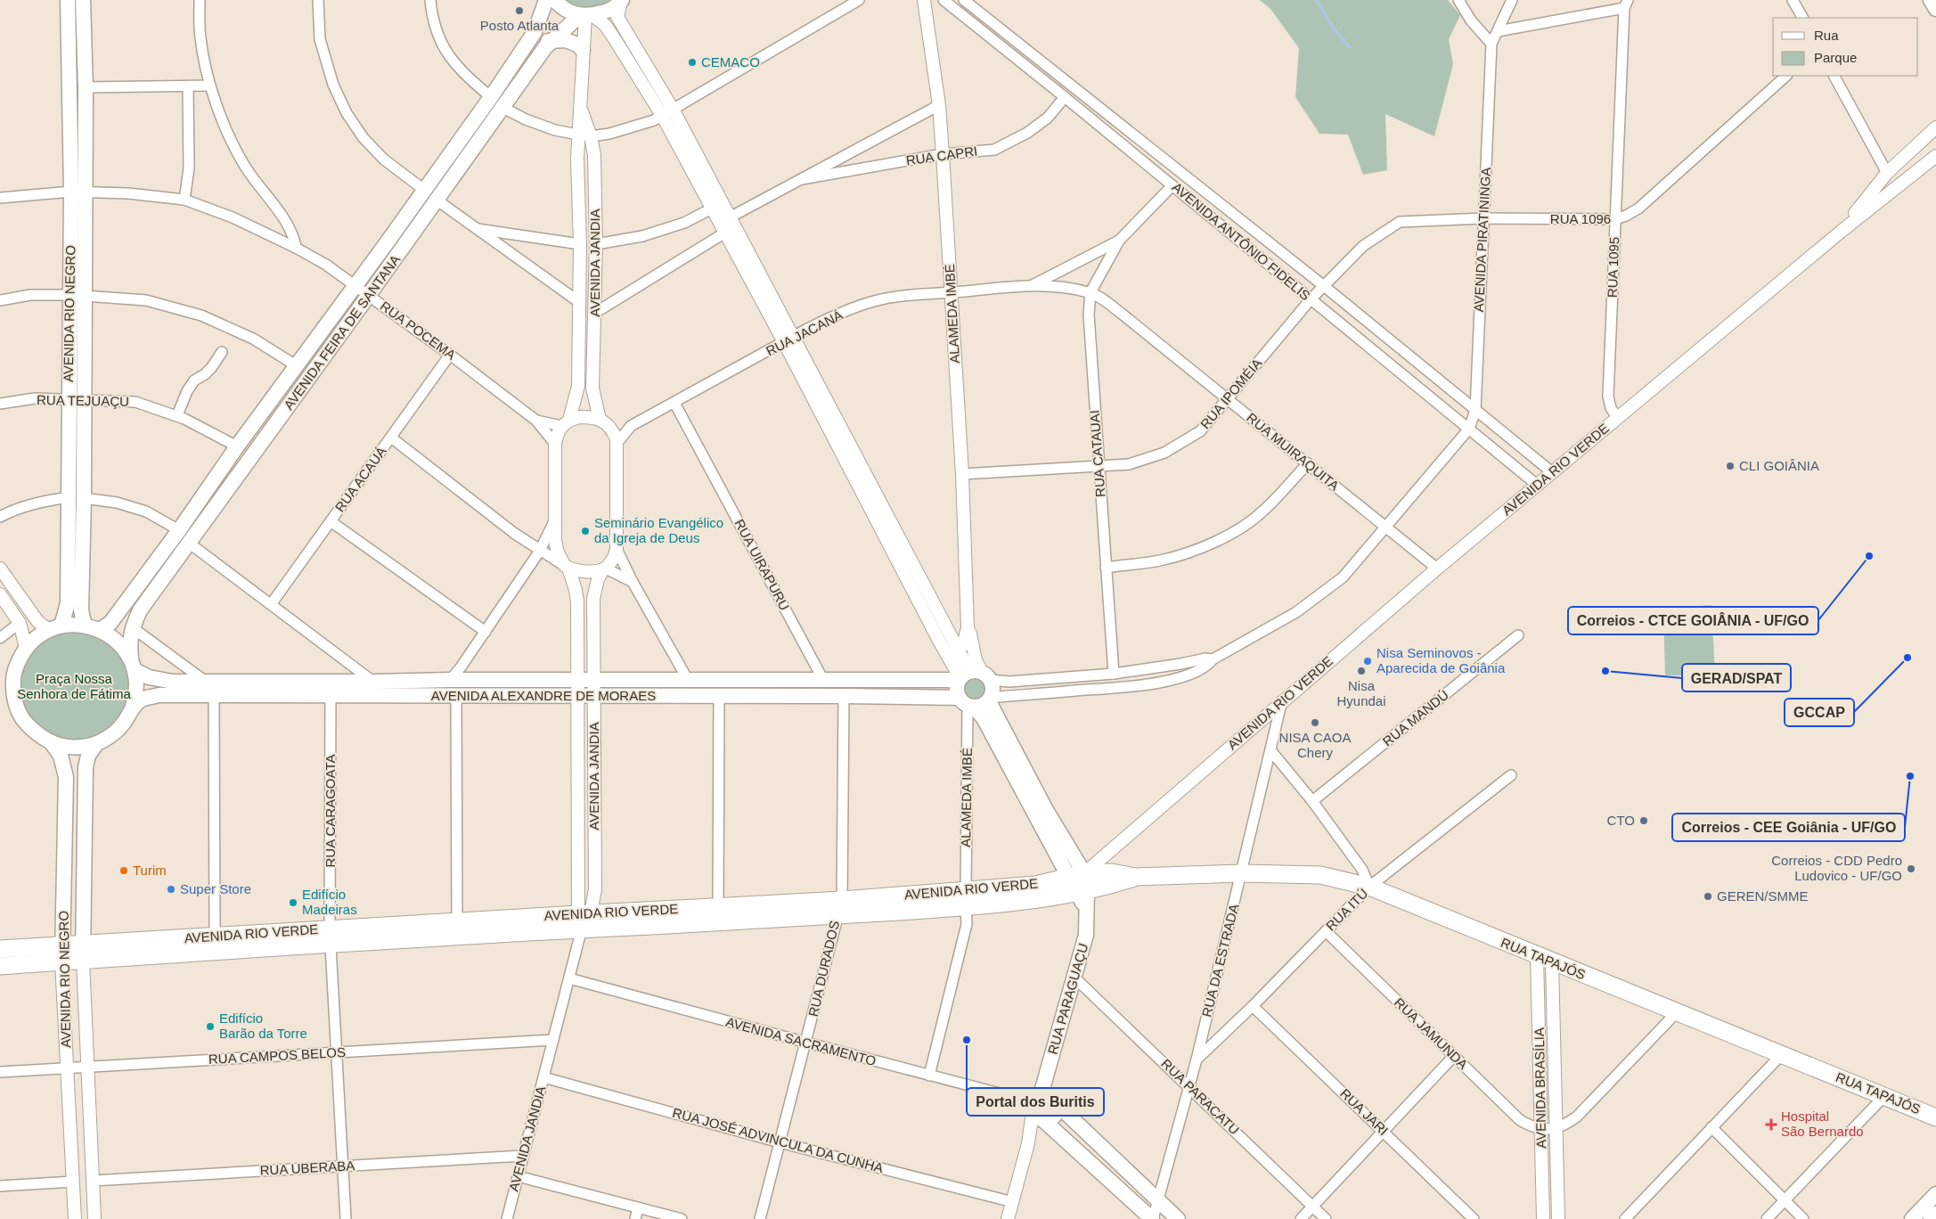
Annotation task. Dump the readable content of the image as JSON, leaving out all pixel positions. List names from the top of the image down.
{
  "streets": {
    "main road": [
      "AVENIDA RIO NEGRO",
      "AVENIDA FEIRA DE SANTANA",
      "AVENIDA RIO VERDE",
      "AVENIDA ALEXANDRE DE MORAES",
      "RUA TAPAJÓS",
      "RUA PARAGUAÇU"
    ],
    "street": [
      "RUA CAPRI",
      "RUA 1096",
      "AVENIDA PIRATININGA",
      "AVENIDA ANTÔNIO FIDELIS",
      "AVENIDA JANDIA",
      "RUA 1095",
      "ALAMEDA IMBÉ",
      "RUA POCEMA",
      "RUA JACANÁ",
      "RUA IPOMÉIA",
      "RUA TEJUAÇU",
      "RUA MUIRAQUITA",
      "RUA CATAUAI",
      "RUA ACAUÁ",
      "RUA UIRAPURU",
      "RUA MANDÚ",
      "RUA CARAGOATA",
      "RUA ITÚ",
      "RUA DA ESTRADA",
      "RUA DURADOS",
      "RUA JAMUNDA",
      "AVENIDA SACRAMENTO",
      "RUA CAMPOS BELOS",
      "AVENIDA BRASÍLIA",
      "RUA PARACATU",
      "RUA JARI",
      "RUA JOSÉ ADVINCULA DA CUNHA",
      "RUA UBERABA"
    ]
  },
  "crossings": [
    ["RUA CAPRI", "AVENIDA ANTÔNIO FIDELIS"],
    ["RUA CAPRI", "ALAMEDA IMBÉ"],
    ["RUA 1096", "AVENIDA PIRATININGA"],
    ["RUA 1096", "RUA 1095"],
    ["RUA 1096", "RUA IPOMÉIA"],
    ["AVENIDA PIRATININGA", "AVENIDA ANTÔNIO FIDELIS"],
    ["AVENIDA PIRATININGA", "AVENIDA ALEXANDRE DE MORAES"],
    ["AVENIDA ANTÔNIO FIDELIS", "RUA JACANÁ"],
    ["AVENIDA ANTÔNIO FIDELIS", "RUA IPOMÉIA"],
    ["AVENIDA ANTÔNIO FIDELIS", "AVENIDA RIO VERDE"],
    ["AVENIDA ANTÔNIO FIDELIS", "AVENIDA ALEXANDRE DE MORAES"],
    ["AVENIDA JANDIA", "RUA POCEMA"],
    ["AVENIDA JANDIA", "AVENIDA FEIRA DE SANTANA"],
    ["AVENIDA JANDIA", "AVENIDA RIO VERDE"],
    ["AVENIDA JANDIA", "AVENIDA ALEXANDRE DE MORAES"],
    ["AVENIDA JANDIA", "AVENIDA SACRAMENTO"],
    ["AVENIDA JANDIA", "RUA CAMPOS BELOS"],
    ["AVENIDA JANDIA", "RUA JOSÉ ADVINCULA DA CUNHA"],
    ["AVENIDA JANDIA", "RUA UBERABA"],
    ["RUA 1095", "AVENIDA RIO VERDE"],
    ["AVENIDA RIO NEGRO", "RUA POCEMA"],
    ["AVENIDA RIO NEGRO", "AVENIDA FEIRA DE SANTANA"],
    ["AVENIDA RIO NEGRO", "RUA TEJUAÇU"],
    ["AVENIDA RIO NEGRO", "AVENIDA RIO VERDE"],
    ["AVENIDA RIO NEGRO", "AVENIDA ALEXANDRE DE MORAES"],
    ["AVENIDA RIO NEGRO", "RUA CAMPOS BELOS"],
    ["AVENIDA RIO NEGRO", "RUA UBERABA"],
    ["ALAMEDA IMBÉ", "RUA JACANÁ"],
    ["ALAMEDA IMBÉ", "RUA IPOMÉIA"],
    ["ALAMEDA IMBÉ", "AVENIDA RIO VERDE"],
    ["ALAMEDA IMBÉ", "AVENIDA ALEXANDRE DE MORAES"],
    ["ALAMEDA IMBÉ", "AVENIDA SACRAMENTO"],
    ["RUA POCEMA", "AVENIDA FEIRA DE SANTANA"],
    ["RUA POCEMA", "RUA ACAUÁ"],
    ["AVENIDA FEIRA DE SANTANA", "RUA TEJUAÇU"],
    ["AVENIDA FEIRA DE SANTANA", "AVENIDA ALEXANDRE DE MORAES"],
    ["RUA JACANÁ", "RUA MUIRAQUITA"],
    ["RUA JACANÁ", "RUA CATAUAI"],
    ["RUA JACANÁ", "RUA UIRAPURU"],
    ["RUA IPOMÉIA", "RUA MUIRAQUITA"],
    ["RUA IPOMÉIA", "RUA CATAUAI"],
    ["RUA MUIRAQUITA", "RUA CATAUAI"],
    ["RUA MUIRAQUITA", "AVENIDA RIO VERDE"],
    ["RUA MUIRAQUITA", "AVENIDA ALEXANDRE DE MORAES"],
    ["RUA CATAUAI", "AVENIDA ALEXANDRE DE MORAES"],
    ["AVENIDA RIO VERDE", "RUA CARAGOATA"],
    ["AVENIDA RIO VERDE", "RUA TAPAJÓS"],
    ["AVENIDA RIO VERDE", "RUA DA ESTRADA"],
    ["AVENIDA RIO VERDE", "RUA DURADOS"],
    ["AVENIDA RIO VERDE", "RUA PARAGUAÇU"],
    ["RUA UIRAPURU", "AVENIDA ALEXANDRE DE MORAES"],
    ["AVENIDA ALEXANDRE DE MORAES", "RUA CARAGOATA"],
    ["RUA CARAGOATA", "RUA CAMPOS BELOS"],
    ["RUA CARAGOATA", "RUA UBERABA"],
    ["RUA ITÚ", "RUA TAPAJÓS"],
    ["RUA ITÚ", "RUA DA ESTRADA"],
    ["RUA ITÚ", "RUA JAMUNDA"],
    ["RUA ITÚ", "RUA JARI"],
    ["RUA TAPAJÓS", "RUA DA ESTRADA"],
    ["RUA TAPAJÓS", "RUA PARAGUAÇU"],
    ["RUA TAPAJÓS", "AVENIDA BRASÍLIA"],
    ["RUA DA ESTRADA", "RUA PARACATU"],
    ["RUA DURADOS", "AVENIDA SACRAMENTO"],
    ["RUA DURADOS", "RUA JOSÉ ADVINCULA DA CUNHA"],
    ["RUA PARAGUAÇU", "AVENIDA SACRAMENTO"],
    ["RUA PARAGUAÇU", "RUA PARACATU"],
    ["RUA PARAGUAÇU", "RUA JOSÉ ADVINCULA DA CUNHA"],
    ["RUA JAMUNDA", "AVENIDA BRASÍLIA"]
  ],
  "parks": ["Praça Nossa Senhora de Fátima"],
  "places": {
    "other": [
      "Posto Atlanta",
      "CEMACO",
      "CLI GOIÂNIA",
      "Seminário Evangélico da Igreja de Deus",
      "Correios - CTCE GOIÂNIA - UF/GO",
      "GCCAP",
      "Nisa Seminovos - Aparecida de Goiânia",
      "Nisa Hyundai",
      "GERAD/SPAT",
      "NISA CAOA Chery",
      "Correios - CEE Goiânia - UF/GO",
      "CTO",
      "Correios - CDD Pedro Ludovico - UF/GO",
      "Turim",
      "Super Store",
      "GEREN/SMME",
      "Edifício Madeiras",
      "Edifício Barão da Torre",
      "Portal dos Buritis"
    ],
    "health": ["Hospital São Bernardo"]
  },
  "legend": ["Rua", "Parque"]
}
